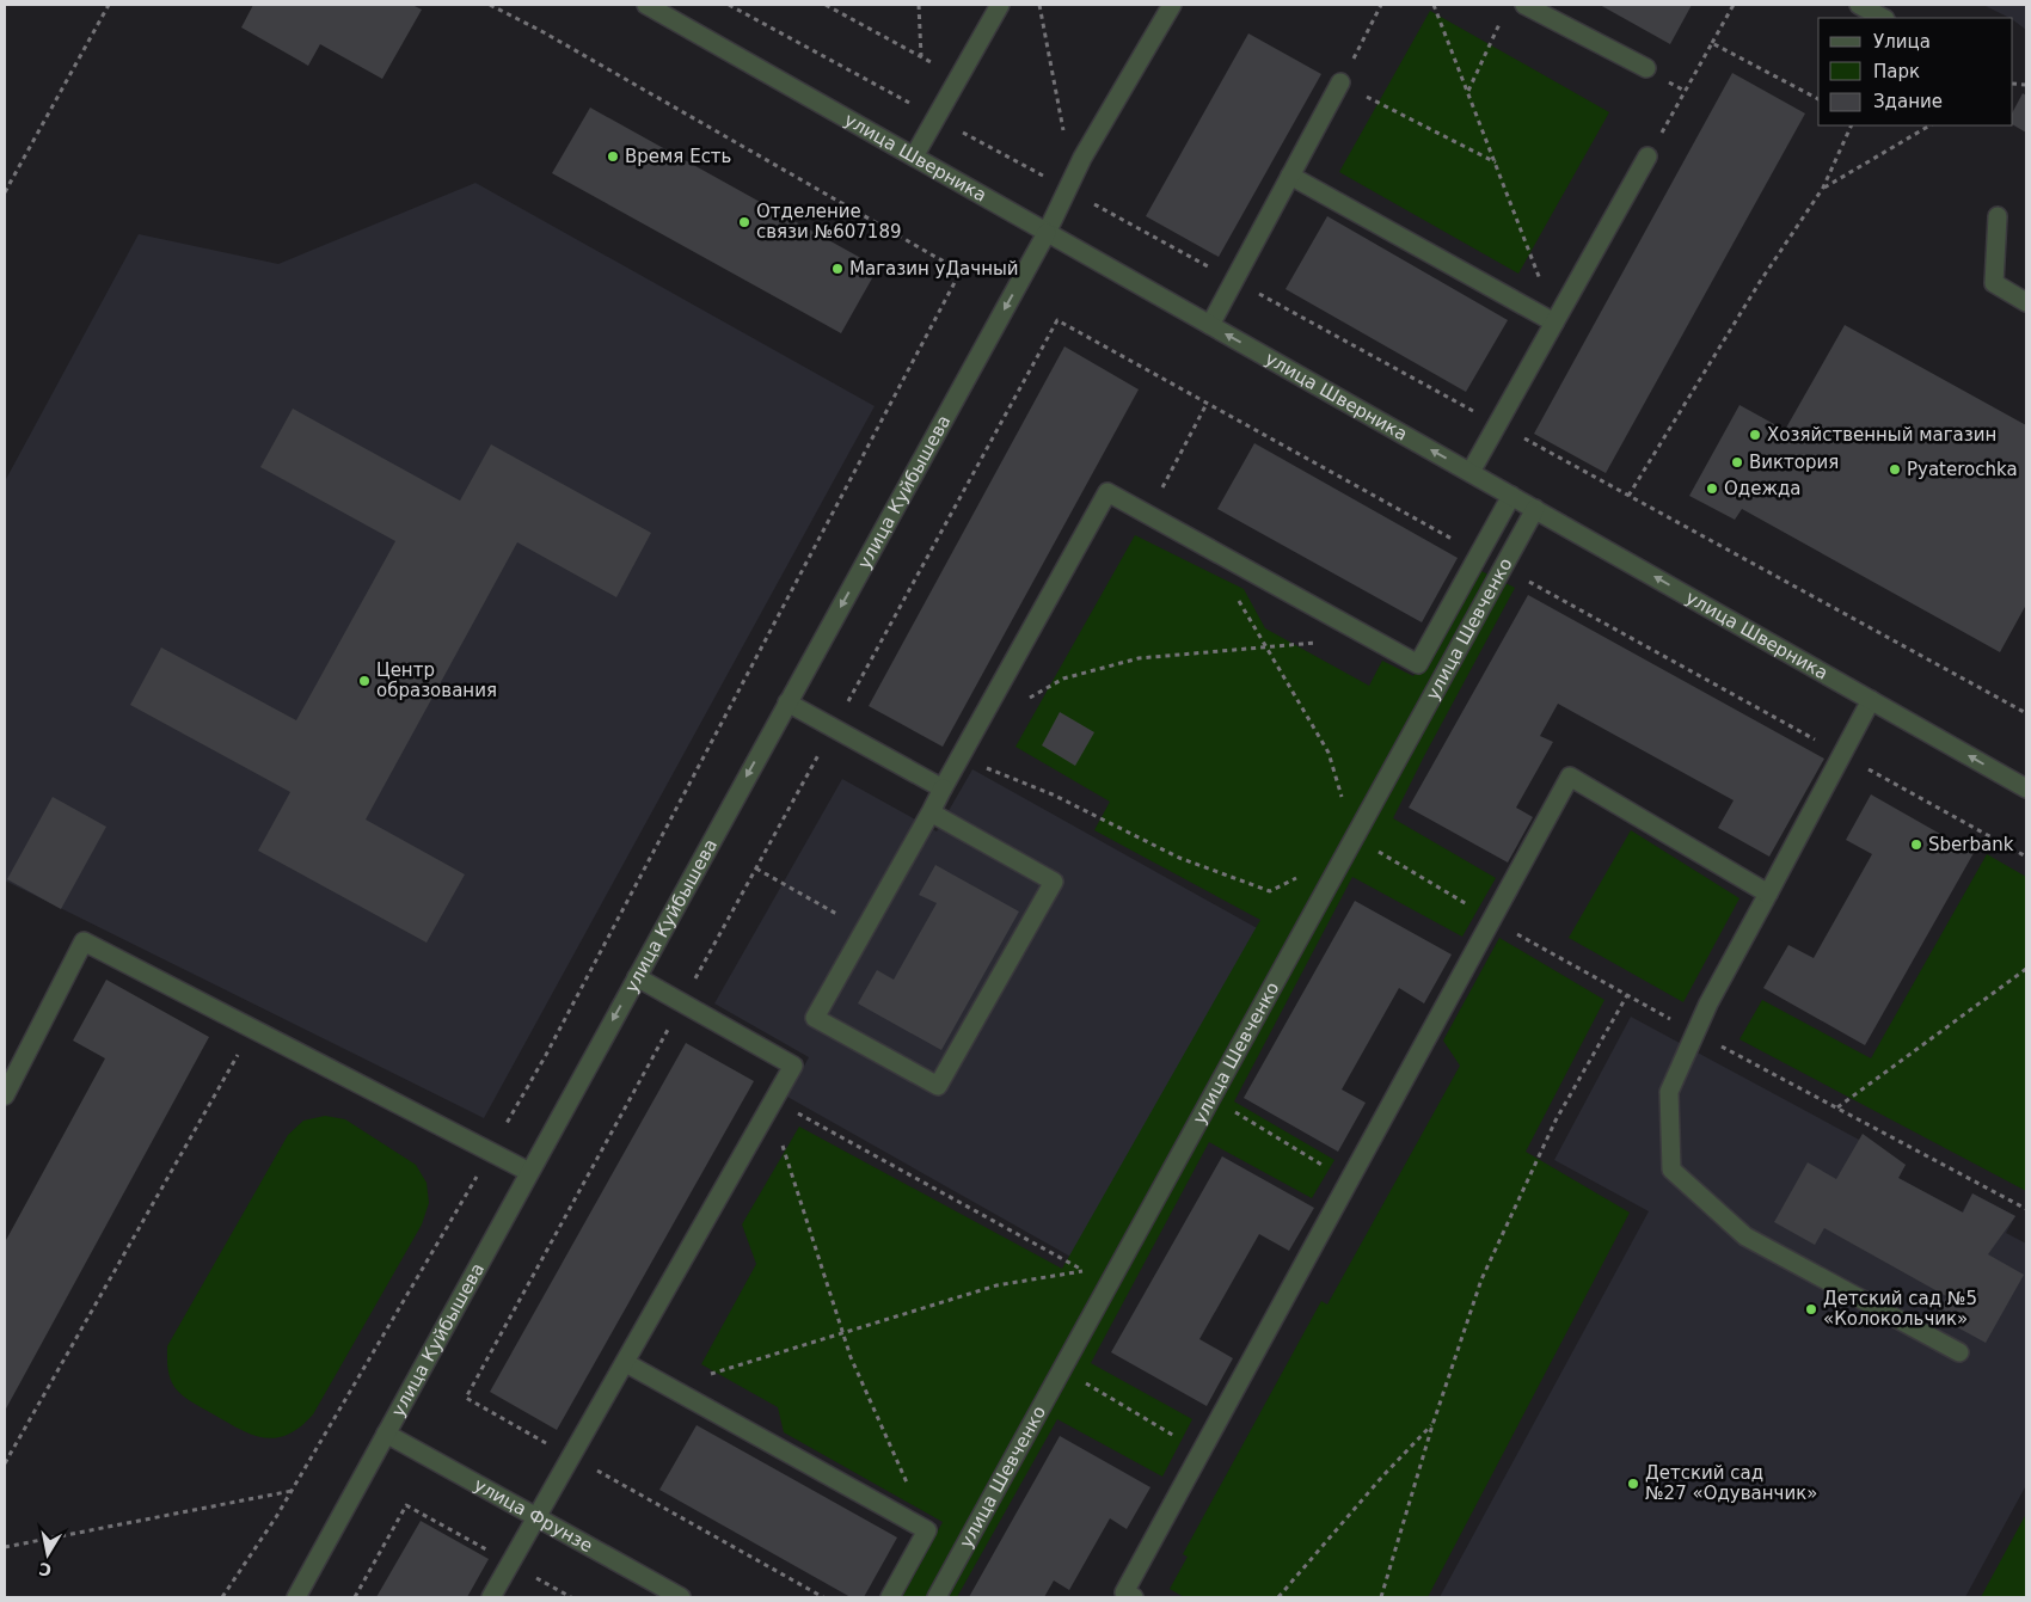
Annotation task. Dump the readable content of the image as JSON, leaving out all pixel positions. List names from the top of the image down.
{
  "streets": {
    "street": [
      "улица Шверника",
      "улица Куйбышева",
      "улица Шевченко",
      "улица Фрунзе"
    ]
  },
  "crossings": [
    ["улица Шверника", "улица Куйбышева"],
    ["улица Шверника", "улица Шевченко"],
    ["улица Куйбышева", "улица Фрунзе"]
  ],
  "one_way": ["улица Шверника", "улица Куйбышева"],
  "places": [
    "Время Есть",
    "Отделение связи №607189",
    "Магазин уДачный",
    "Хозяйственный магазин",
    "Виктория",
    "Pyaterochka",
    "Одежда",
    "Центр образования",
    "Sberbank",
    "Детский сад №5 «Колокольчик»",
    "Детский сад №27 «Одуванчик»"
  ],
  "legend": ["Улица", "Парк", "Здание"],
  "north": "bottom"
}
